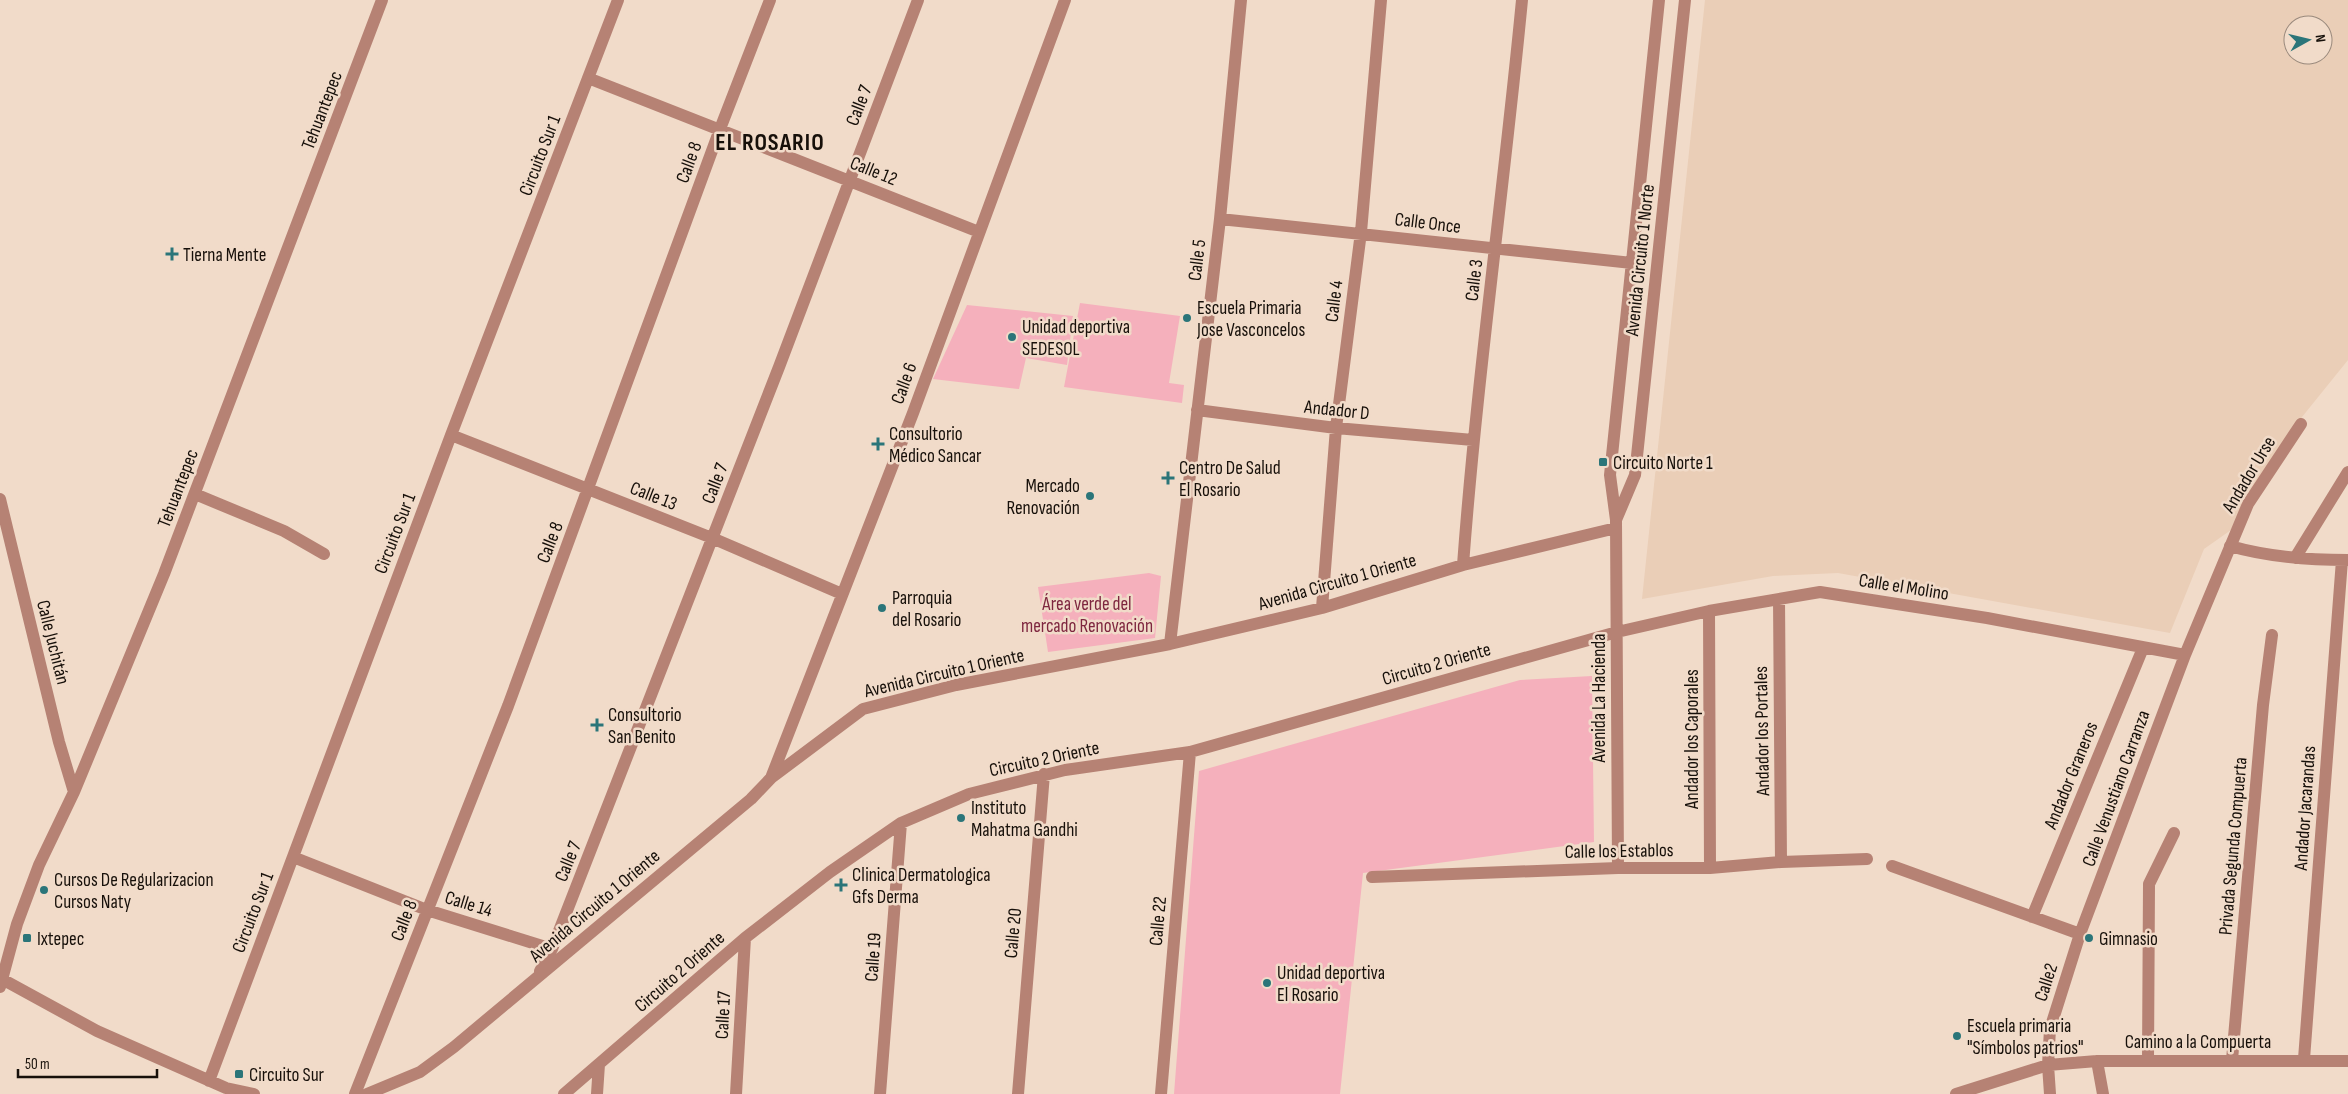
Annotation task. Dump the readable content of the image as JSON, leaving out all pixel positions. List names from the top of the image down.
{
  "streets": {
    "street": [
      "Calle 7",
      "Tehuantepec",
      "Circuito Sur 1",
      "Calle 8",
      "Calle 12",
      "Calle Once",
      "Calle 5",
      "Avenida Circuito 1 Norte",
      "Calle 3",
      "Calle 4",
      "Calle 6",
      "Andador D",
      "Andador Urse",
      "Calle 13",
      "Avenida Circuito 1 Oriente",
      "Calle el Molino",
      "Calle Juchitán",
      "Circuito 2 Oriente",
      "Avenida La Hacienda",
      "Andador los Portales",
      "Andador los Caporales",
      "Andador Graneros",
      "Calle Venustiano Carranza",
      "Andador Jacarandas",
      "Privada Segunda Compuerta",
      "Calle los Establos",
      "Calle 14",
      "Calle 22",
      "Calle 20",
      "Calle 19",
      "Calle2",
      "Calle 17",
      "Camino a la Compuerta"
    ]
  },
  "crossings": [
    ["Calle 7", "Calle 12"],
    ["Calle 7", "Calle 13"],
    ["Calle 7", "Avenida Circuito 1 Oriente"],
    ["Calle 7", "Calle 14"],
    ["Tehuantepec", "Calle Juchitán"],
    ["Circuito Sur 1", "Calle 12"],
    ["Circuito Sur 1", "Calle 13"],
    ["Circuito Sur 1", "Calle 14"],
    ["Calle 8", "Calle 12"],
    ["Calle 8", "Calle 13"],
    ["Calle 8", "Calle 14"],
    ["Calle 12", "Calle 6"],
    ["Calle Once", "Calle 5"],
    ["Calle Once", "Avenida Circuito 1 Norte"],
    ["Calle Once", "Calle 3"],
    ["Calle Once", "Calle 4"],
    ["Calle 5", "Andador D"],
    ["Calle 5", "Avenida Circuito 1 Oriente"],
    ["Avenida Circuito 1 Norte", "Avenida Circuito 1 Oriente"],
    ["Avenida Circuito 1 Norte", "Avenida La Hacienda"],
    ["Calle 3", "Andador D"],
    ["Calle 3", "Avenida Circuito 1 Oriente"],
    ["Calle 4", "Andador D"],
    ["Calle 4", "Avenida Circuito 1 Oriente"],
    ["Calle 6", "Calle 13"],
    ["Calle 6", "Avenida Circuito 1 Oriente"],
    ["Andador Urse", "Calle el Molino"],
    ["Andador Urse", "Calle Venustiano Carranza"],
    ["Avenida Circuito 1 Oriente", "Avenida La Hacienda"],
    ["Calle el Molino", "Circuito 2 Oriente"],
    ["Calle el Molino", "Avenida La Hacienda"],
    ["Calle el Molino", "Andador los Portales"],
    ["Calle el Molino", "Andador los Caporales"],
    ["Calle el Molino", "Andador Graneros"],
    ["Calle el Molino", "Calle Venustiano Carranza"],
    ["Circuito 2 Oriente", "Avenida La Hacienda"],
    ["Circuito 2 Oriente", "Calle 22"],
    ["Circuito 2 Oriente", "Calle 20"],
    ["Circuito 2 Oriente", "Calle 19"],
    ["Circuito 2 Oriente", "Calle 17"],
    ["Avenida La Hacienda", "Calle los Establos"],
    ["Andador los Portales", "Calle los Establos"],
    ["Andador los Caporales", "Calle los Establos"],
    ["Calle Venustiano Carranza", "Calle2"],
    ["Andador Jacarandas", "Camino a la Compuerta"],
    ["Privada Segunda Compuerta", "Camino a la Compuerta"],
    ["Calle2", "Camino a la Compuerta"]
  ],
  "districts": ["EL ROSARIO"],
  "parks": ["Área verde del mercado Renovación"],
  "places": {
    "health": [
      "Tierna Mente",
      "Consultorio Médico Sancar",
      "Centro De Salud El Rosario",
      "Consultorio San Benito",
      "Clinica Dermatologica Gfs Derma"
    ],
    "other": [
      "Escuela Primaria Jose Vasconcelos",
      "Unidad deportiva SEDESOL",
      "Mercado Renovación",
      "Parroquia del Rosario",
      "Instituto Mahatma Gandhi",
      "Cursos De Regularizacion Cursos Naty",
      "Gimnasio",
      "Unidad deportiva El Rosario",
      "Escuela primaria \"Símbolos patrios\""
    ],
    "transit": ["Circuito Norte 1", "Ixtepec", "Circuito Sur"]
  },
  "scale_bar": "50 m",
  "north": "right"
}
